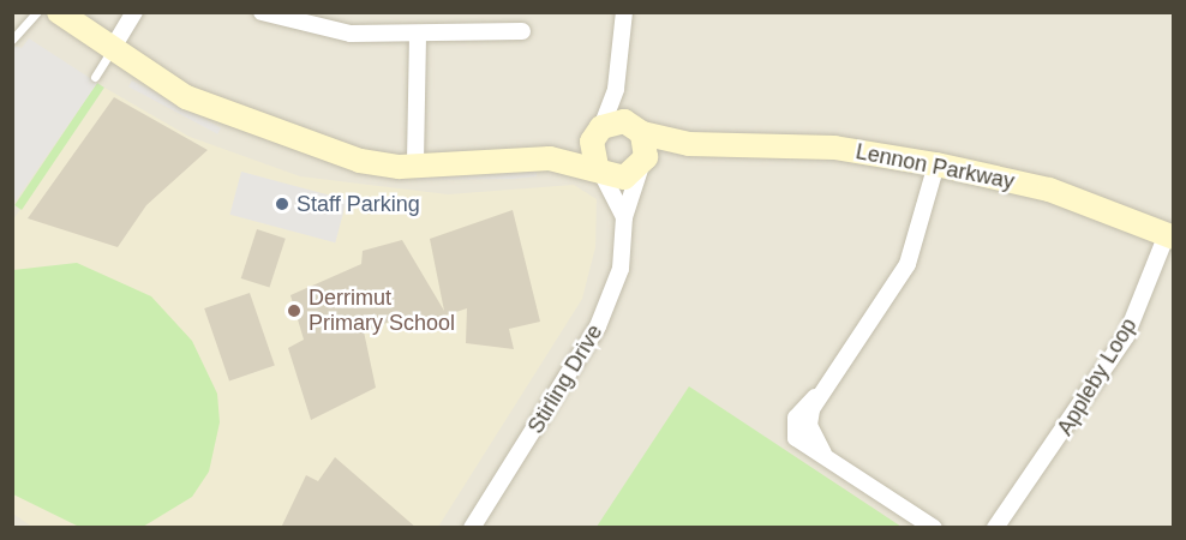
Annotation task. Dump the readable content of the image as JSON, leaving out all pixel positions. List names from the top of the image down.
{
  "streets": {
    "street": ["Lennon Parkway", "Appleby Loop", "Stirling Drive"]
  },
  "crossings": [
    ["Lennon Parkway", "Appleby Loop"],
    ["Lennon Parkway", "Stirling Drive"]
  ],
  "places": ["Staff Parking", "Derrimut Primary School"]
}
